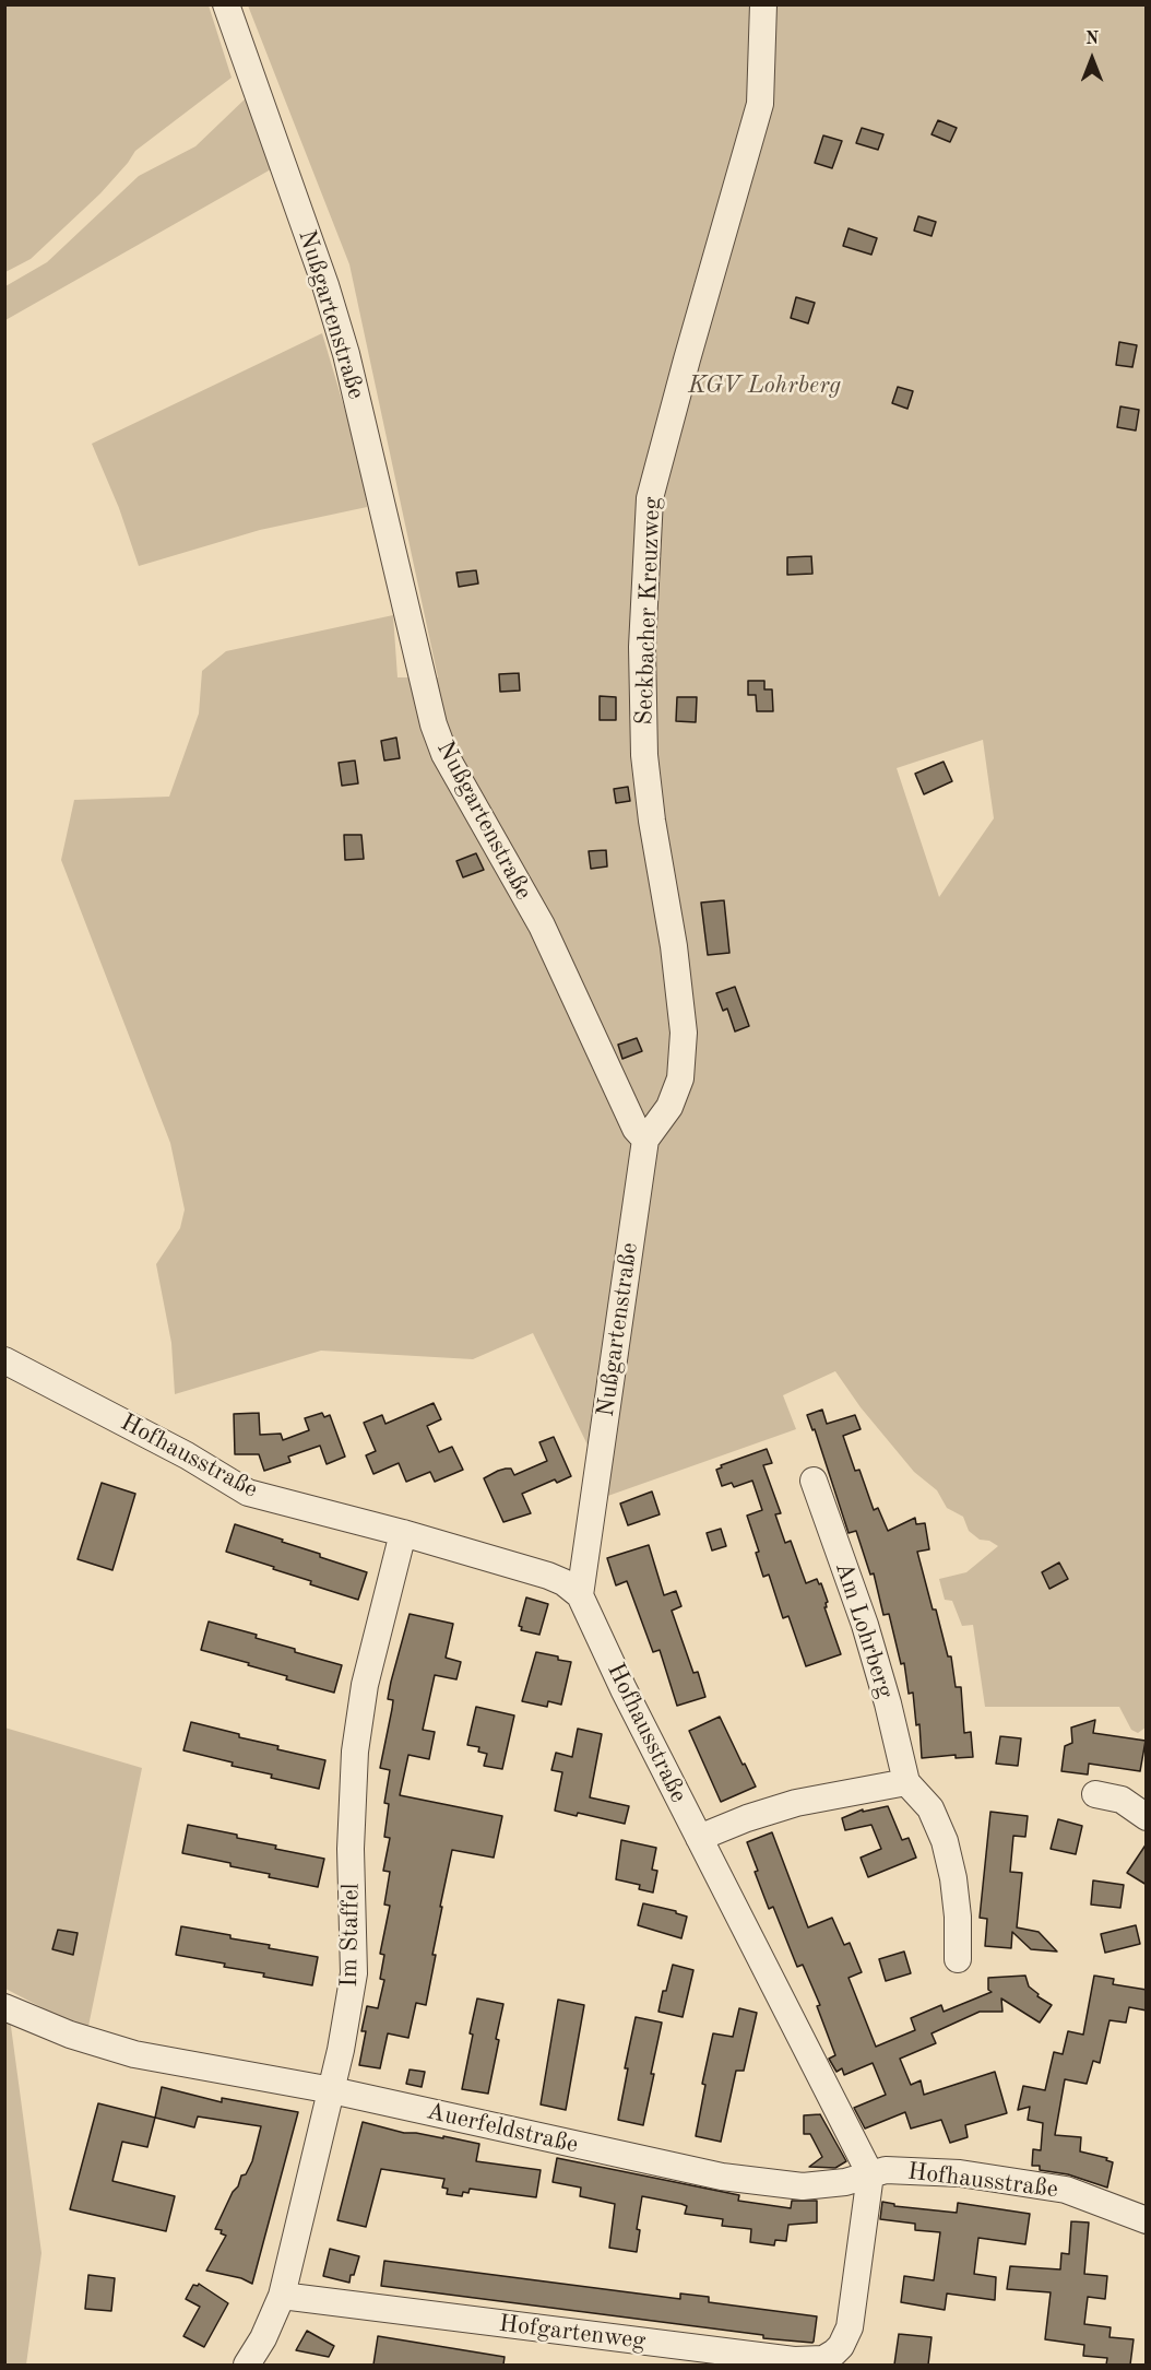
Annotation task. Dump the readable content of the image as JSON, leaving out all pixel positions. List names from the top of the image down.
{
  "streets": {
    "street": [
      "Nußgartenstraße",
      "Seckbacher Kreuzweg",
      "Hofhausstraße",
      "Am Lohrberg",
      "Im Staffel",
      "Auerfeldstraße",
      "Hofgartenweg"
    ]
  },
  "crossings": [
    ["Nußgartenstraße", "Seckbacher Kreuzweg"],
    ["Nußgartenstraße", "Hofhausstraße"],
    ["Hofhausstraße", "Im Staffel"],
    ["Hofhausstraße", "Auerfeldstraße"],
    ["Hofhausstraße", "Hofgartenweg"],
    ["Im Staffel", "Auerfeldstraße"],
    ["Im Staffel", "Hofgartenweg"],
    ["Auerfeldstraße", "Hofgartenweg"]
  ],
  "parks": ["KGV Lohrberg"],
  "north": "top"
}
